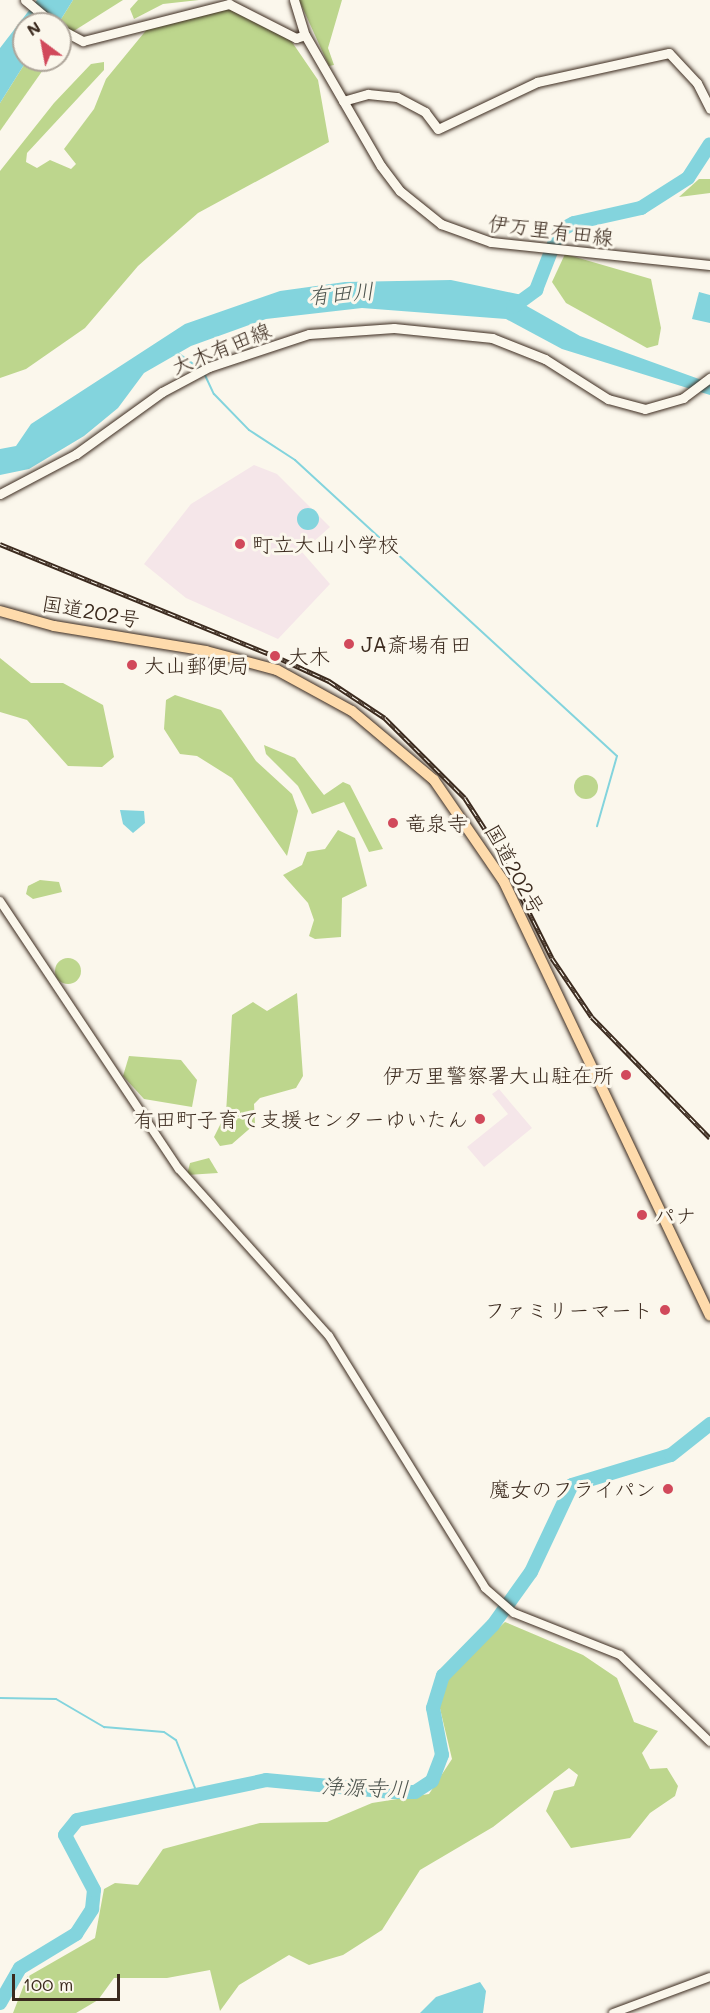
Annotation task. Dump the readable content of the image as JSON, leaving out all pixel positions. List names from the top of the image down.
{
  "streets": {
    "highway": ["国道202号"],
    "main road": ["伊万里有田線", "大木有田線"]
  },
  "water": ["有田川", "浄源寺川"],
  "places": [
    "町立大山小学校",
    "JA斎場有田",
    "大木",
    "大山郵便局",
    "竜泉寺",
    "伊万里警察署大山駐在所",
    "有田町子育て支援センターゆいたん",
    "パナ",
    "ファミリーマート",
    "魔女のフライパン"
  ],
  "scale_bar": "100 m",
  "north": "top left"
}
